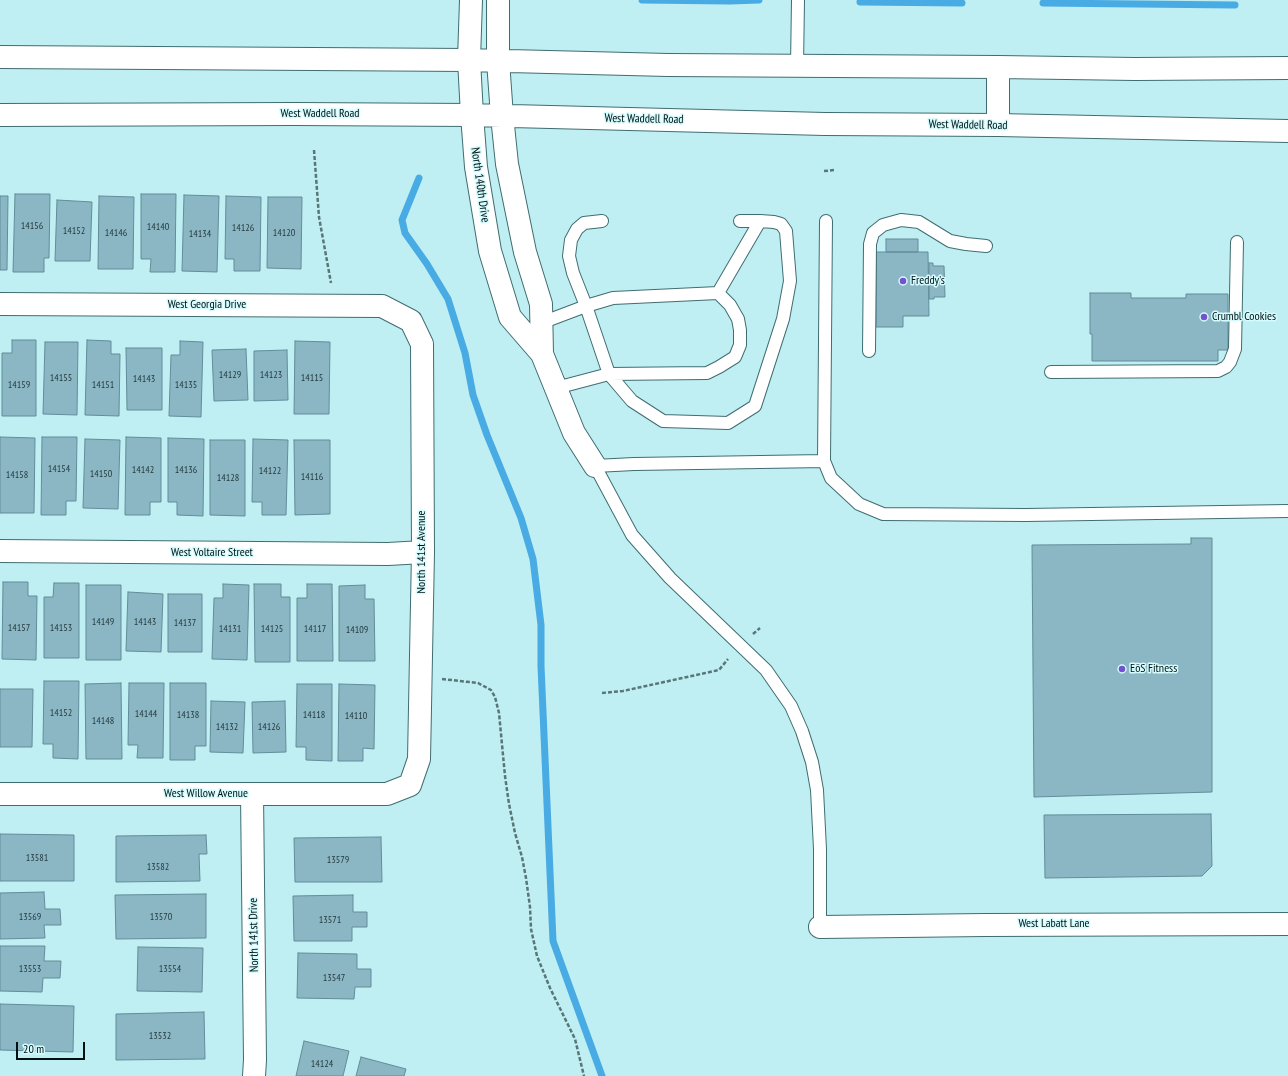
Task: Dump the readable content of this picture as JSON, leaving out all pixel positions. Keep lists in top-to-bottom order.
{
  "streets": {
    "street": [
      "West Waddell Road",
      "North 140th Drive",
      "West Georgia Drive",
      "North 141st Avenue",
      "West Voltaire Street",
      "West Willow Avenue",
      "West Labatt Lane",
      "North 141st Drive"
    ]
  },
  "crossings": [
    ["West Waddell Road", "North 140th Drive"],
    ["West Georgia Drive", "North 141st Avenue"],
    ["North 141st Avenue", "West Voltaire Street"],
    ["North 141st Avenue", "West Willow Avenue"],
    ["West Willow Avenue", "North 141st Drive"]
  ],
  "places": ["Freddy's", "Crumbl Cookies", "EōS Fitness"],
  "house_numbers": [
    "14156",
    "14140",
    "14126",
    "14152",
    "14146",
    "14120",
    "14134",
    "14129",
    "14123",
    "14155",
    "14115",
    "14143",
    "14159",
    "14151",
    "14135",
    "14154",
    "14142",
    "14136",
    "14122",
    "14150",
    "14158",
    "14116",
    "14128",
    "14149",
    "14143",
    "14137",
    "14157",
    "14153",
    "14131",
    "14125",
    "14117",
    "14109",
    "14152",
    "14144",
    "14138",
    "14118",
    "14110",
    "14148",
    "14132",
    "14126",
    "13581",
    "13579",
    "13582",
    "13569",
    "13570",
    "13571",
    "13553",
    "13554",
    "13547",
    "13532",
    "14124"
  ],
  "scale_bar": "20 m"
}
